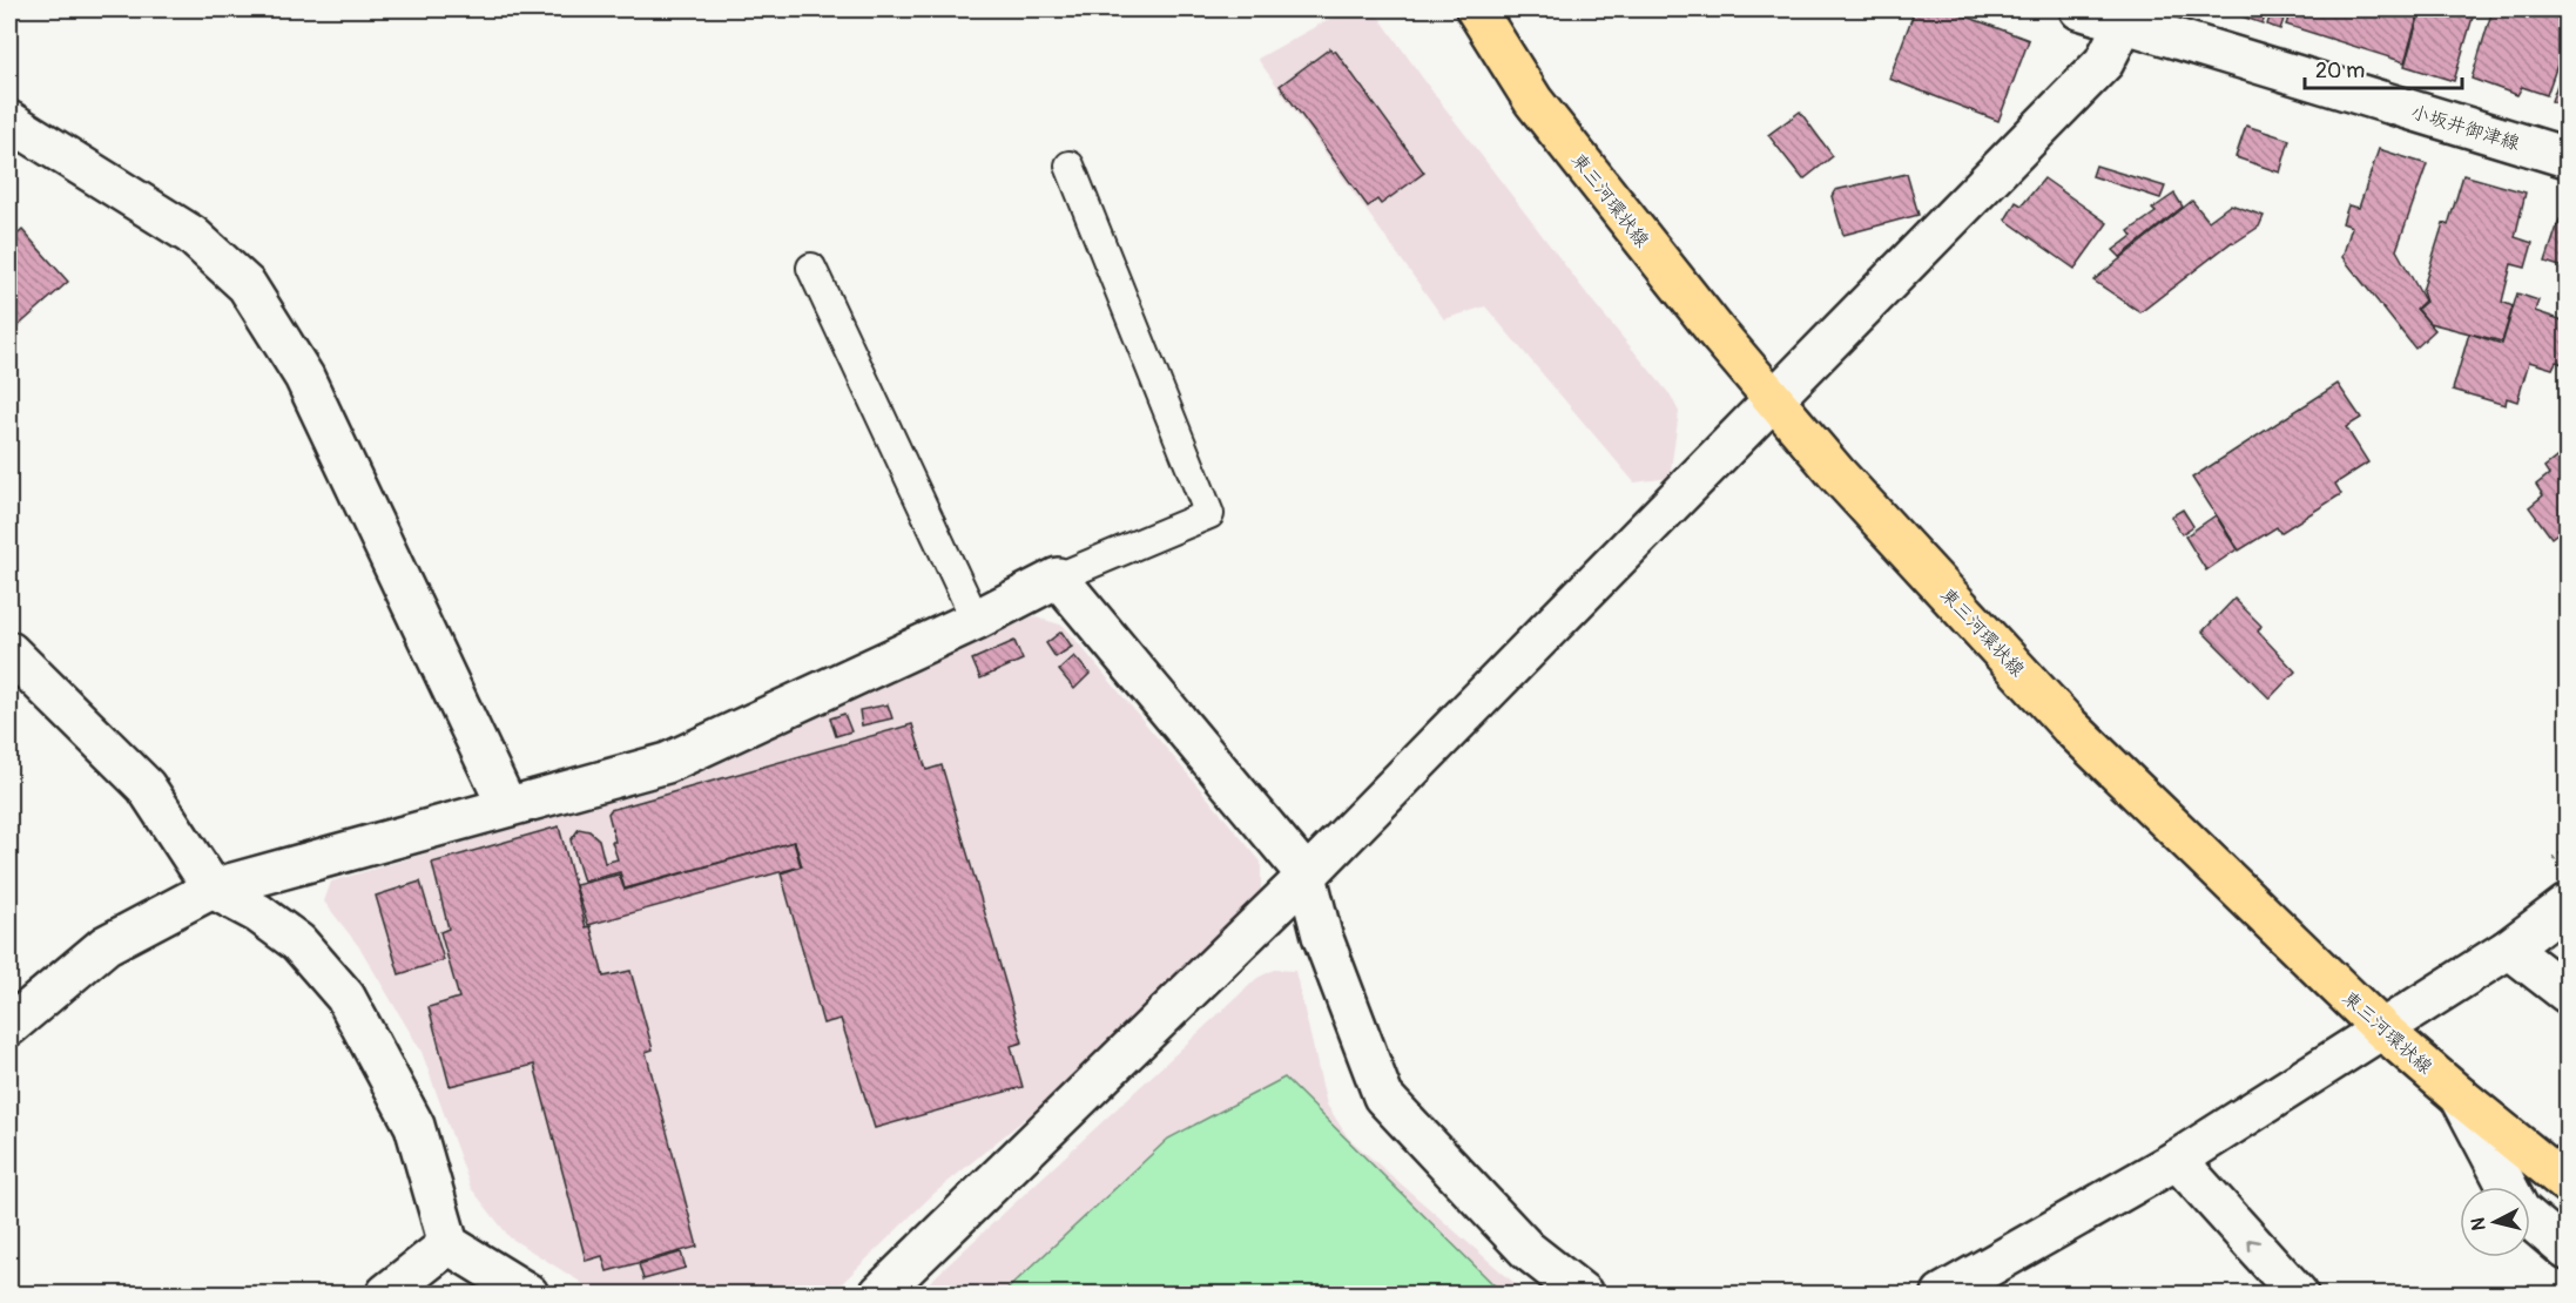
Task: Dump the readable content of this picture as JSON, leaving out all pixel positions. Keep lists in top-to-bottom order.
{
  "streets": {
    "main road": ["東三河環状線"],
    "street": ["小坂井御津線"]
  },
  "scale_bar": "20 m",
  "north": "left"
}
